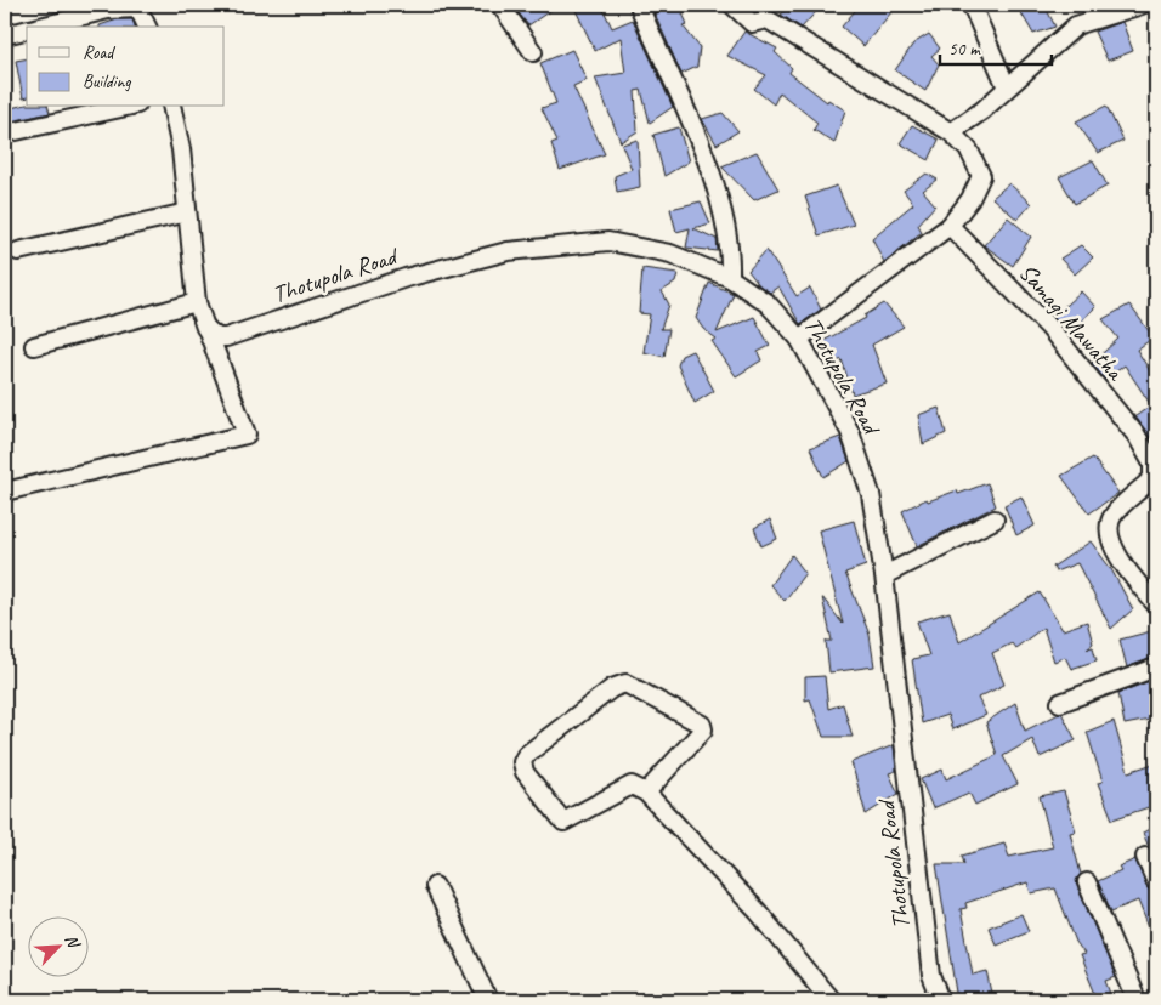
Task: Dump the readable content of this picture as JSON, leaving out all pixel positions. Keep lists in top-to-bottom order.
{
  "streets": {
    "street": ["Thotupola Road", "Samagi Mawatha"]
  },
  "legend": ["Road", "Building"],
  "scale_bar": "50 m",
  "north": "top right"
}
